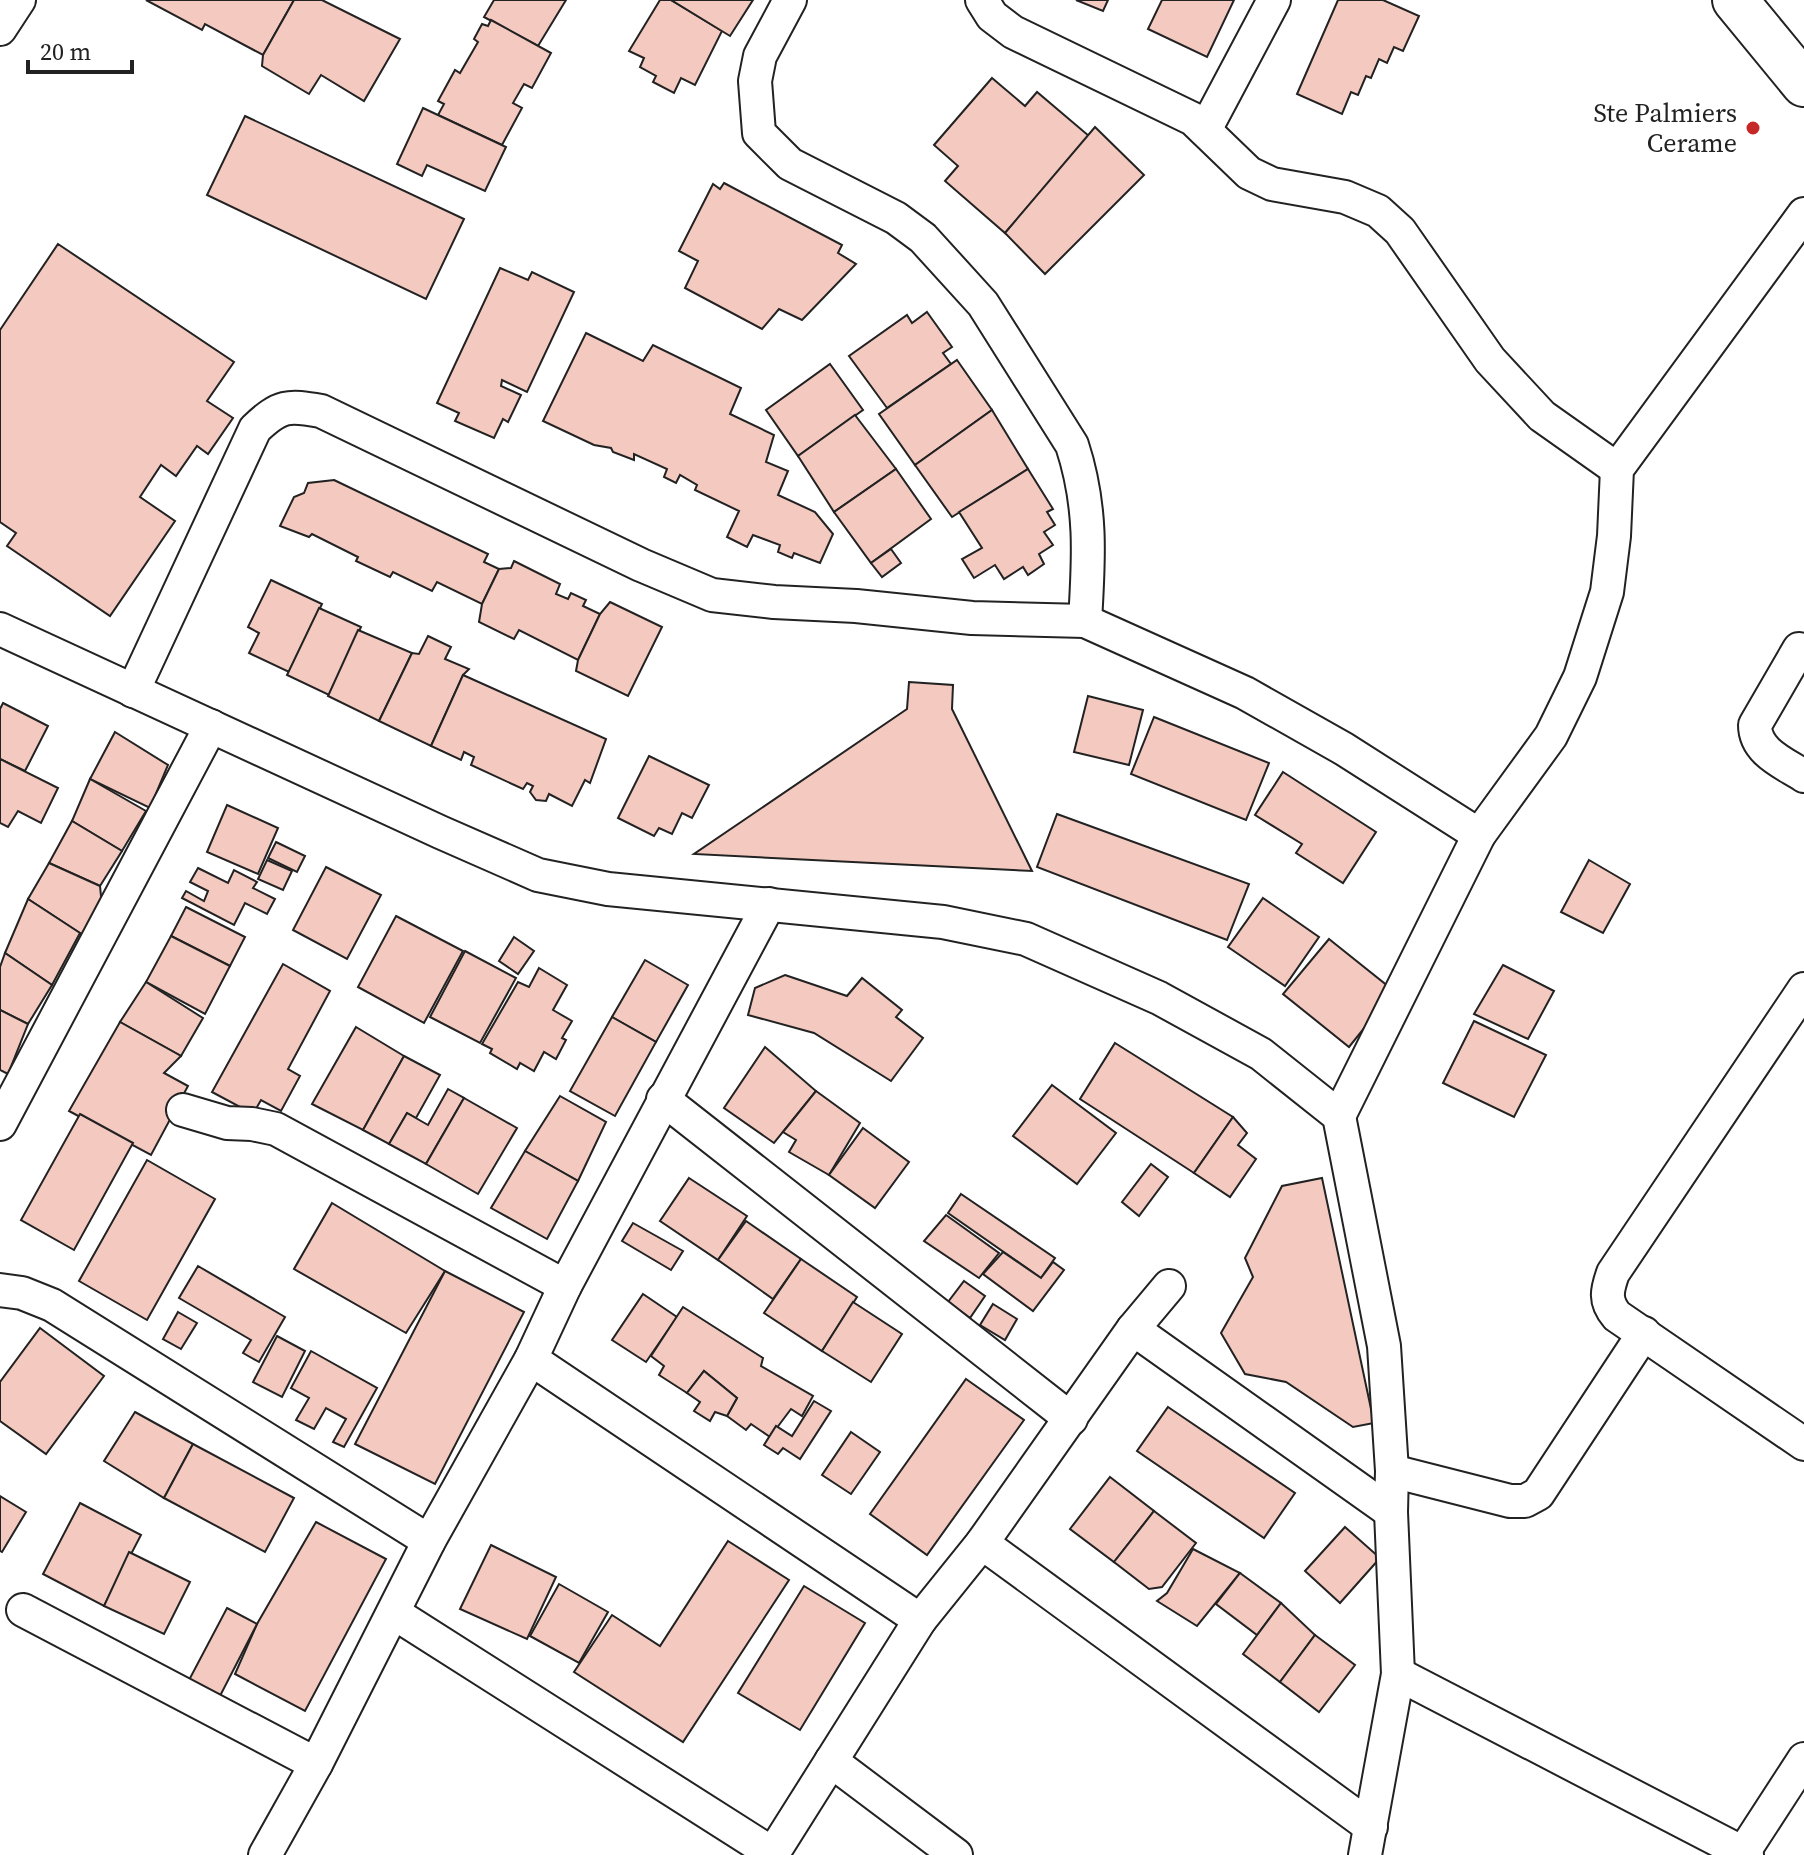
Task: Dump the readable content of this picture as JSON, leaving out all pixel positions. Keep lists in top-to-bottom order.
{
  "places": ["Ste Palmiers Cerame"],
  "scale_bar": "20 m"
}
